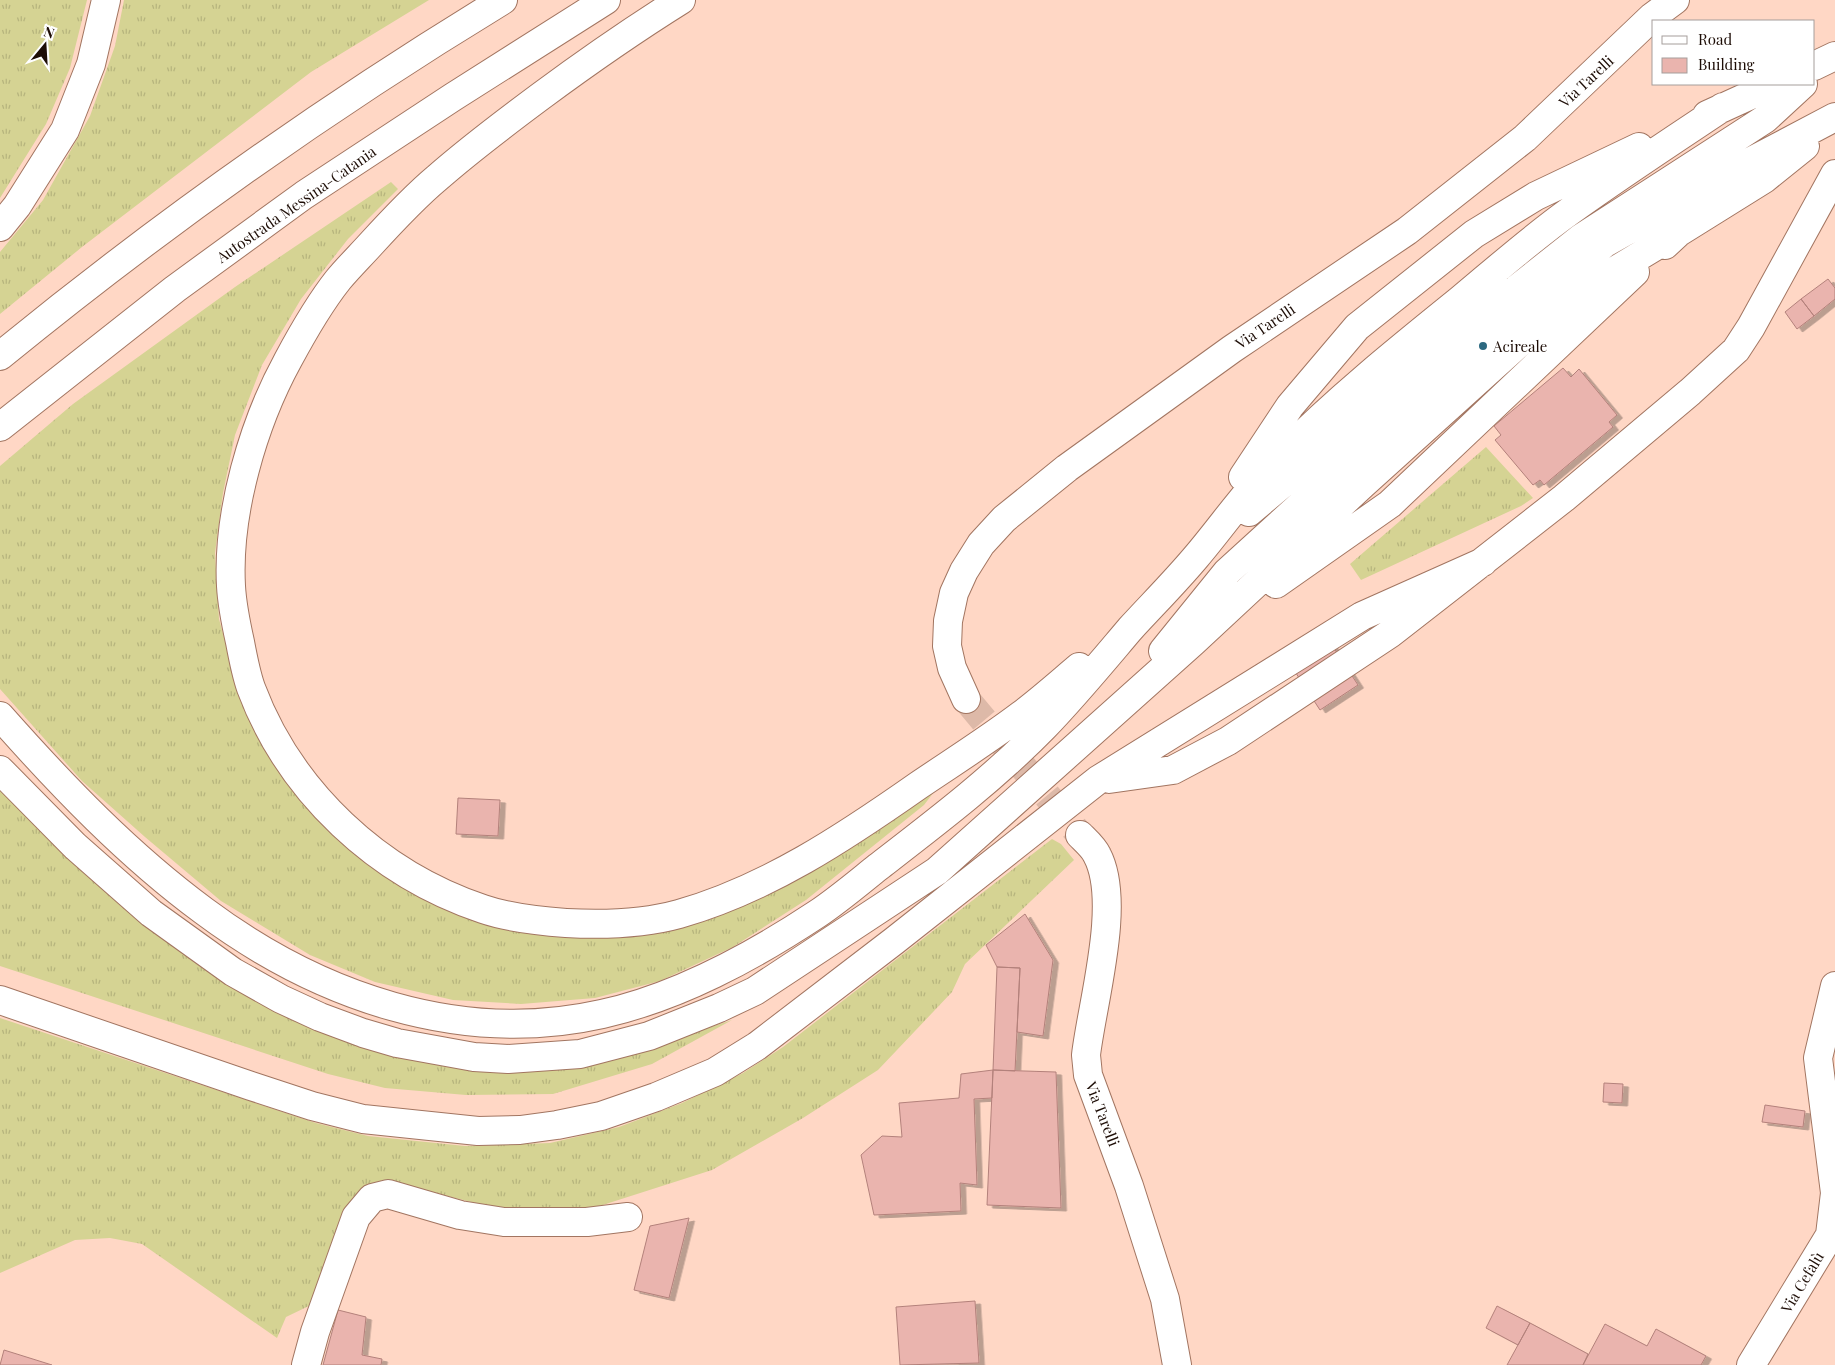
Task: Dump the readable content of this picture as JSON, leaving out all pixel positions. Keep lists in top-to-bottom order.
{
  "streets": {
    "main road": ["Via Tarelli", "Autostrada Messina-Catania", "Via Cefalù"]
  },
  "places": ["Acireale"],
  "legend": ["Road", "Building"],
  "north": "top"
}
